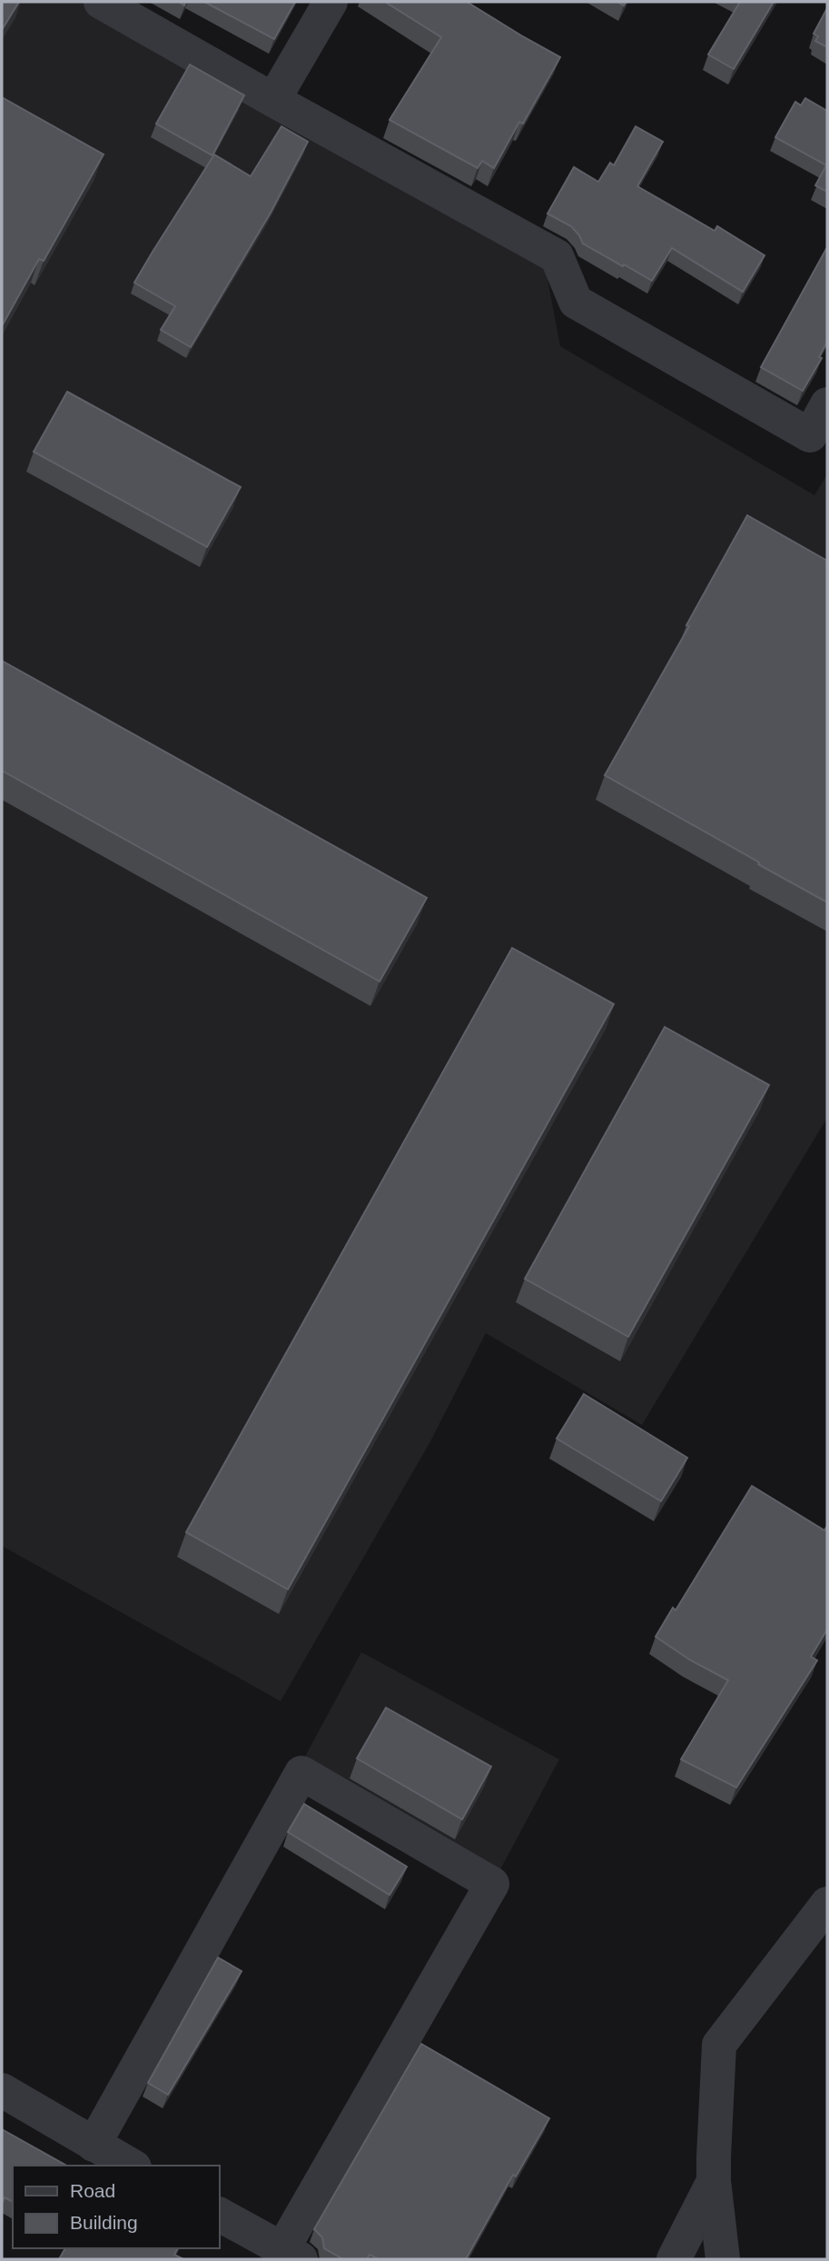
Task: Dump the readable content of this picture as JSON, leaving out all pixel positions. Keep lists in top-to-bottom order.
{
  "legend": ["Road", "Building"]
}
